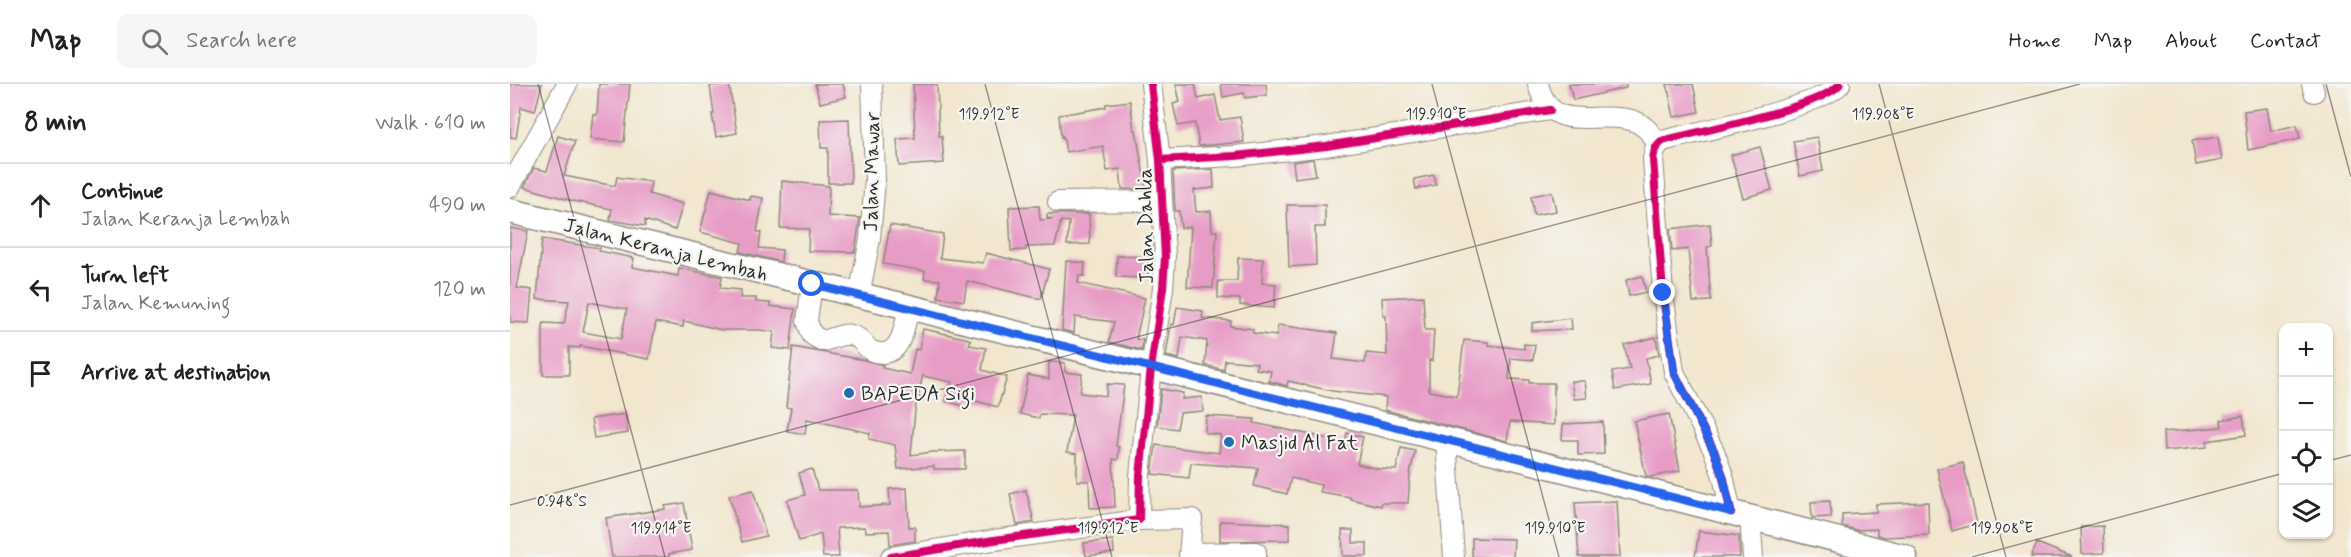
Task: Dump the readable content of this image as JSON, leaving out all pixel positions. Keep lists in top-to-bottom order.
{
  "streets": {
    "main road": ["Jalan Keranja Lembah"],
    "street": ["Jalan Mawar", "Jalan Dahlia"]
  },
  "crossings": [
    ["Jalan Mawar", "Jalan Keranja Lembah"],
    ["Jalan Dahlia", "Jalan Keranja Lembah"]
  ],
  "places": ["BAPEDA Sigi", "Masjid Al Fat"],
  "page": {
    "header": "Map",
    "search": "Search here",
    "nav": [
      "Home",
      "Map",
      "About",
      "Contact"
    ],
    "heading": ["8 min", "Walk · 610 m"],
    "list": [
      ["Continue", "Jalan Keranja Lembah", "490 m"],
      ["Turn left", "Jalan Kemuning", "120 m"],
      "Arrive at destination"
    ],
    "map_buttons": ["+", "−"]
  },
  "coordinates": [
    "119.912°E",
    "119.910°E",
    "119.908°E",
    "0.948°S",
    "119.914°E"
  ]
}
